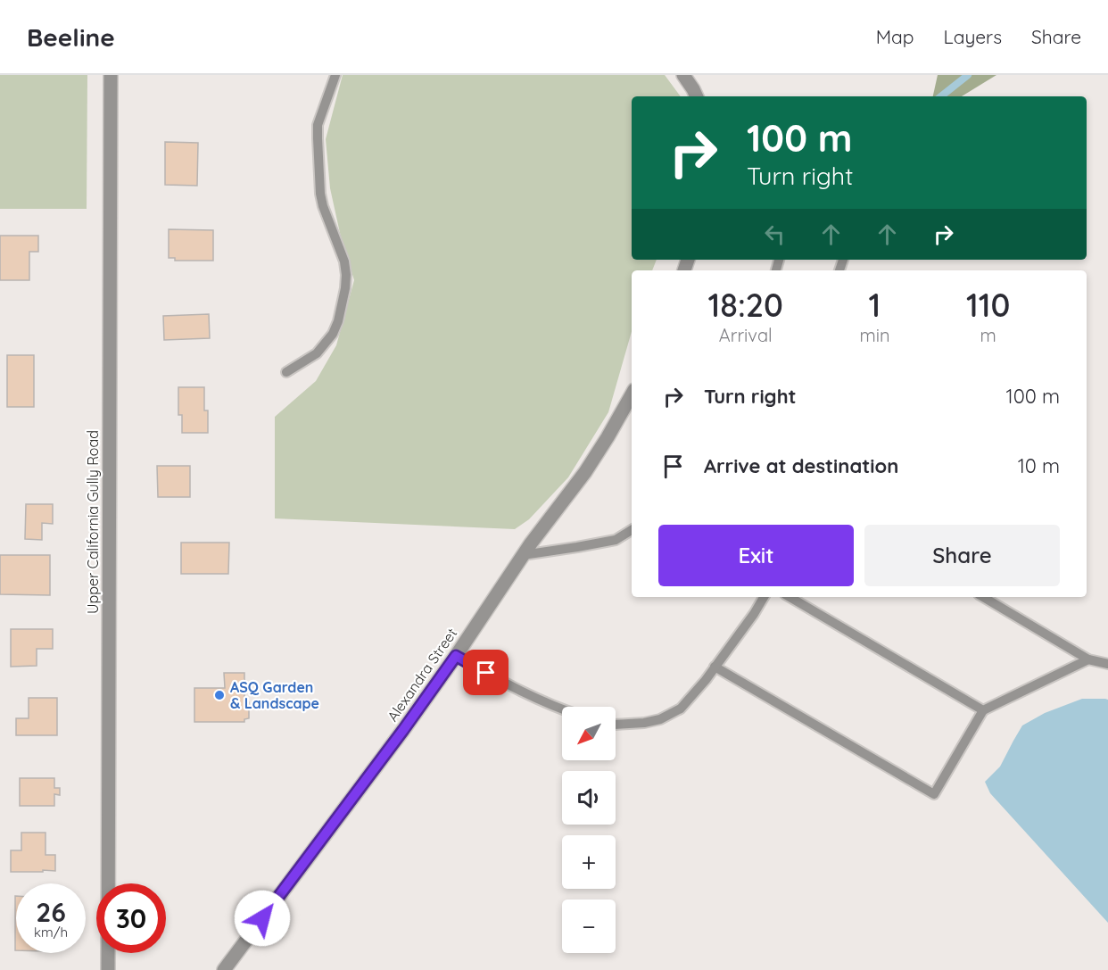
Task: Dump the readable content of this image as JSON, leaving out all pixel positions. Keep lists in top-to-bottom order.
{
  "streets": {
    "street": ["Upper California Gully Road", "Alexandra Street"]
  },
  "places": ["ASQ Garden & Landscape"],
  "north": "bottom left",
  "page": {
    "header": "Beeline",
    "nav": ["Map", "Layers", "Share"],
    "turn": ["100 m", "Turn right"],
    "eta": [
      "18:20",
      "Arrival",
      "1",
      "min",
      "110",
      "m"
    ],
    "list": [
      {
        "name": "Turn right",
        "value": "100 m"
      },
      {
        "name": "Arrive at destination",
        "value": "10 m"
      }
    ],
    "buttons": ["Exit", "Share"],
    "map_buttons": ["+", "−"],
    "speed": "26 km/h",
    "limit": "30"
  }
}
